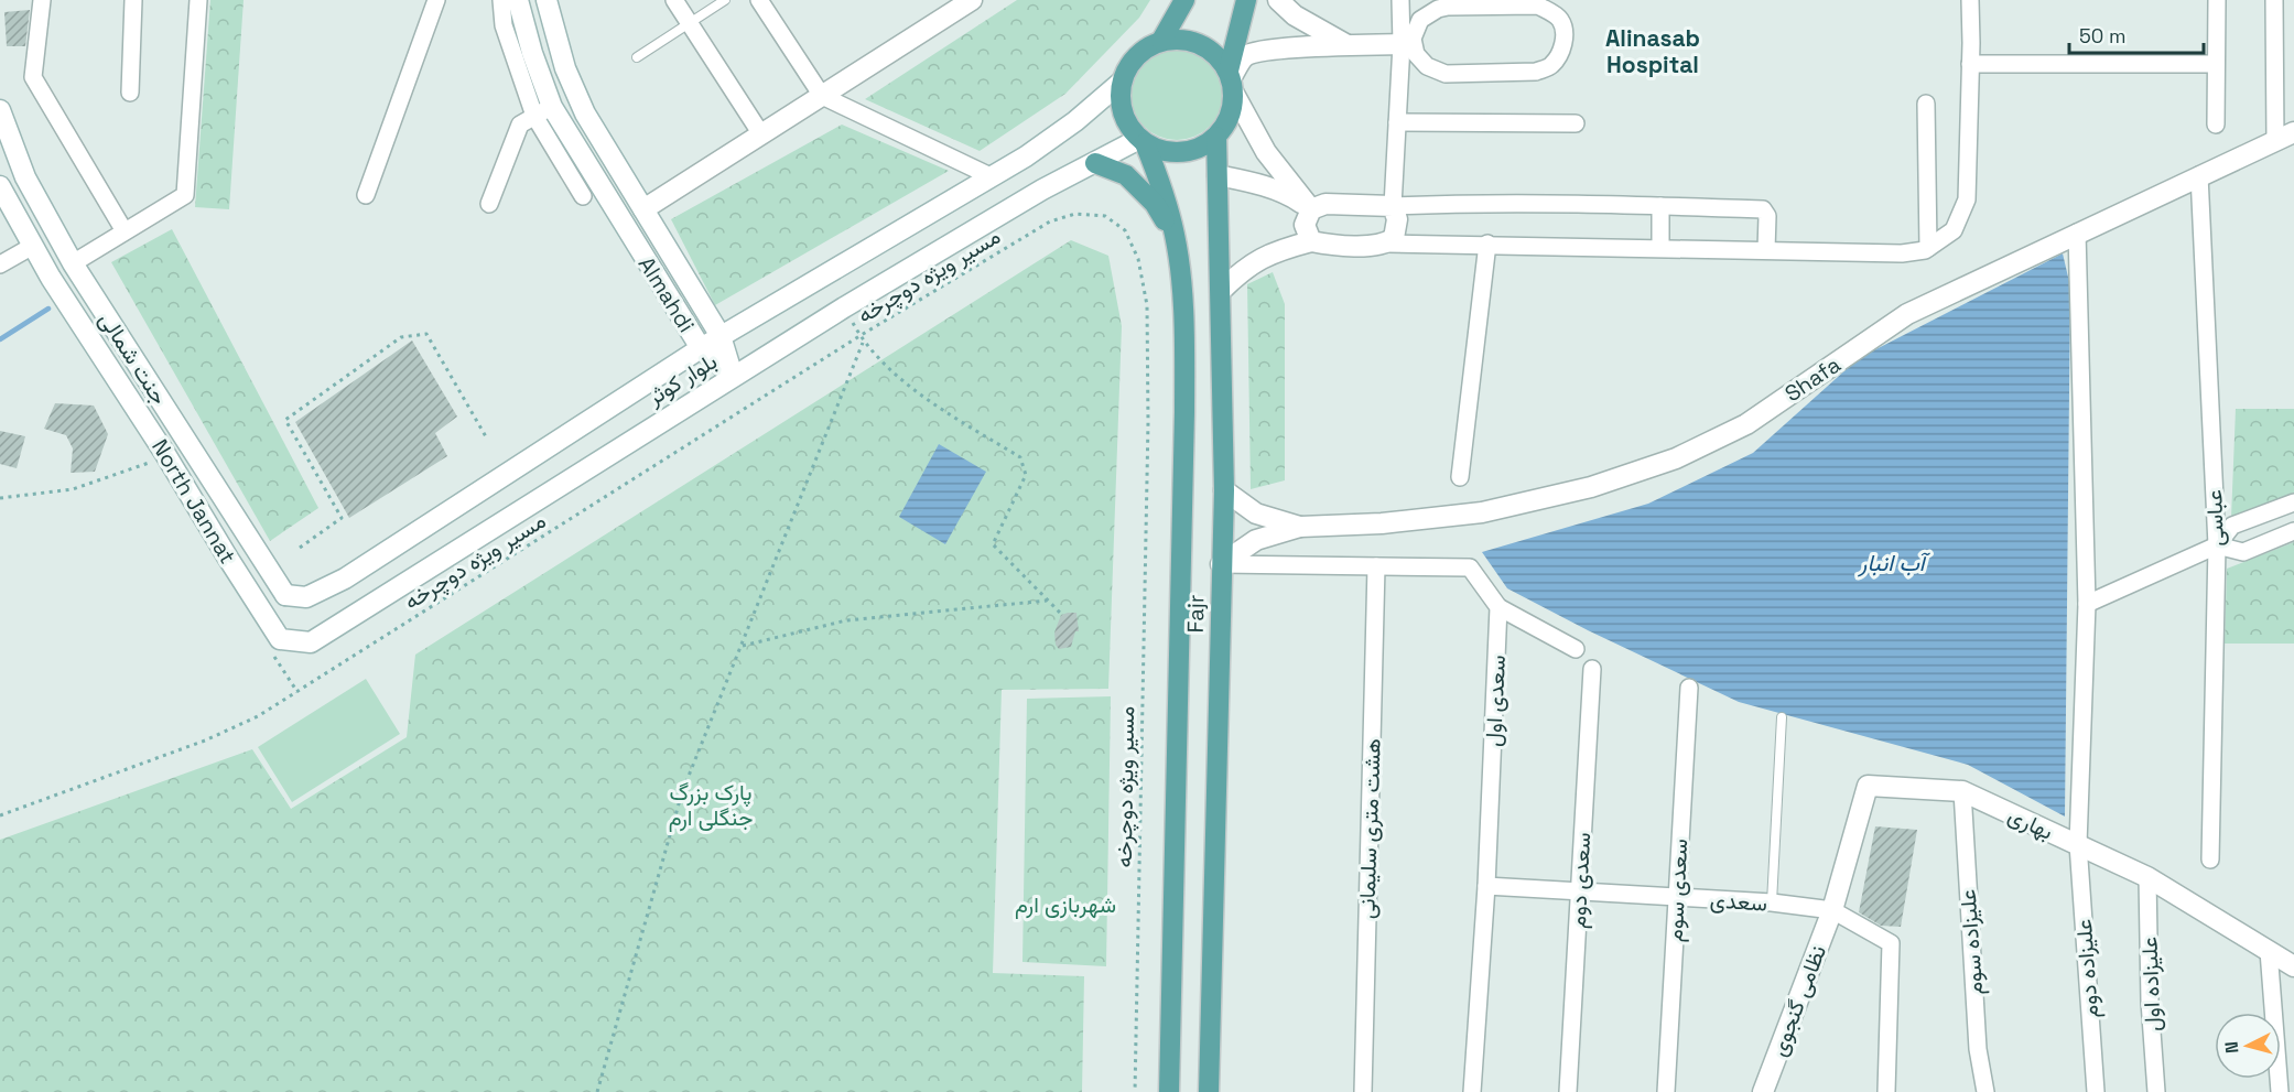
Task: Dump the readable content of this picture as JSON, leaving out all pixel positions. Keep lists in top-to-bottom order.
{
  "streets": {
    "main road": [
      "Almahdi",
      "جنت شمالی",
      "بلوار کوثر",
      "Shafa",
      "North Jannat",
      "Fajr",
      "بهاری",
      "نظامی گنجوی"
    ],
    "street": [
      "عباسی",
      "سعدی اول",
      "هشت متری سلیمانی",
      "سعدی دوم",
      "سعدی سوم",
      "سعدی",
      "علیزاده سوم",
      "علیزاده دوم",
      "علیزاده اول"
    ],
    "path": ["مسیر ویژه دوچرخه"]
  },
  "crossings": [
    ["Almahdi", "بلوار کوثر"],
    ["جنت شمالی", "بلوار کوثر"],
    ["بلوار کوثر", "North Jannat"],
    ["بلوار کوثر", "Fajr"],
    ["Shafa", "عباسی"],
    ["Shafa", "علیزاده دوم"],
    ["سعدی اول", "سعدی"],
    ["بهاری", "سعدی"],
    ["بهاری", "علیزاده سوم"],
    ["بهاری", "علیزاده دوم"],
    ["بهاری", "علیزاده اول"],
    ["بهاری", "نظامی گنجوی"],
    ["سعدی دوم", "سعدی"],
    ["سعدی سوم", "سعدی"],
    ["سعدی", "نظامی گنجوی"]
  ],
  "districts": ["Alinasab Hospital"],
  "water": ["آب انبار"],
  "parks": ["پارک بزرگ جنگلی ارم", "شهربازی ارم"],
  "scale_bar": "50 m",
  "north": "left"
}
